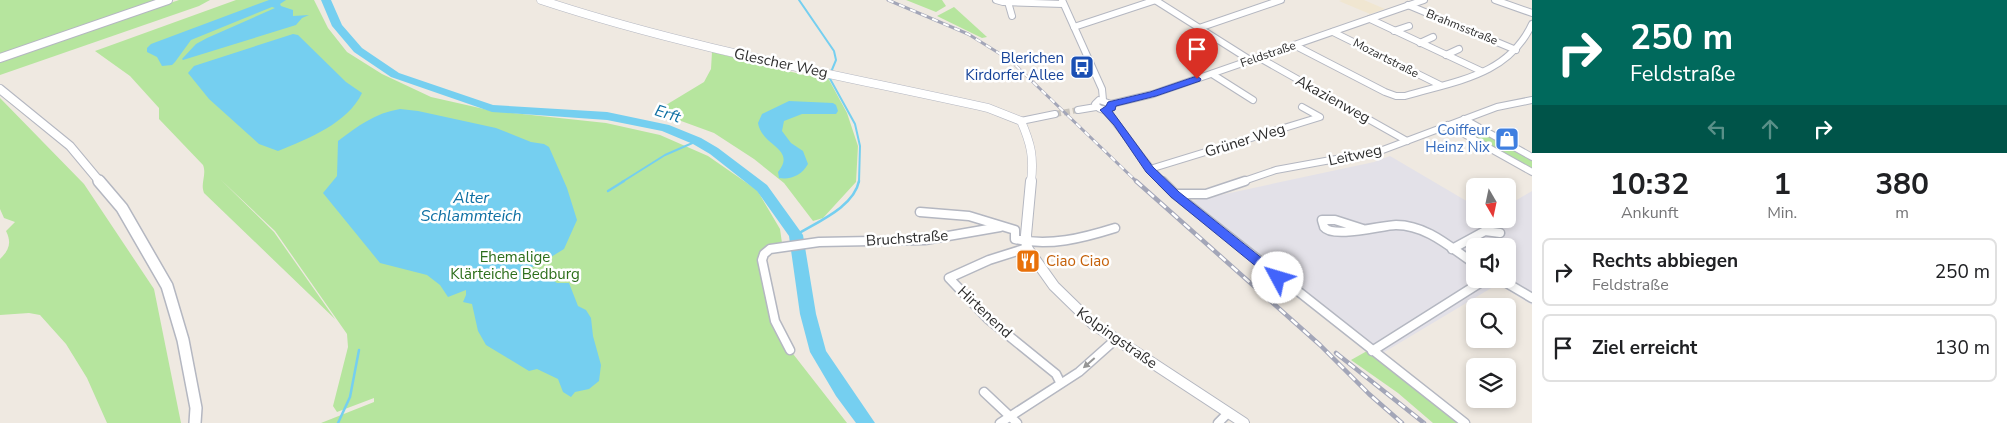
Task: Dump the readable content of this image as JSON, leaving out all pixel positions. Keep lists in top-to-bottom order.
{
  "streets": {
    "street": [
      "Brahmsstraße",
      "Feldstraße",
      "Mozartstraße",
      "Glescher Weg",
      "Akazienweg",
      "Grüner Weg",
      "Leitweg",
      "Bruchstraße",
      "Hirtenend",
      "Kolpingstraße"
    ]
  },
  "crossings": [
    ["Brahmsstraße", "Feldstraße"],
    ["Feldstraße", "Mozartstraße"],
    ["Feldstraße", "Akazienweg"],
    ["Akazienweg", "Leitweg"],
    ["Hirtenend", "Kolpingstraße"]
  ],
  "water": ["Erft", "Alter Schlammteich"],
  "parks": ["Ehemalige Klärteiche Bedburg"],
  "places": {
    "bus stop": ["Blerichen Kirdorfer Allee"],
    "shop": ["Coiffeur Heinz Nix"],
    "restaurant": ["Ciao Ciao"]
  },
  "north": "bottom",
  "page": {
    "turn": ["250 m", "Feldstraße"],
    "eta": [
      "10:32",
      "Ankunft",
      "1",
      "Min.",
      "380",
      "m"
    ],
    "list": [
      {
        "name": "Rechts abbiegen",
        "note": "Feldstraße",
        "value": "250 m"
      },
      {
        "name": "Ziel erreicht",
        "value": "130 m"
      }
    ]
  }
}
